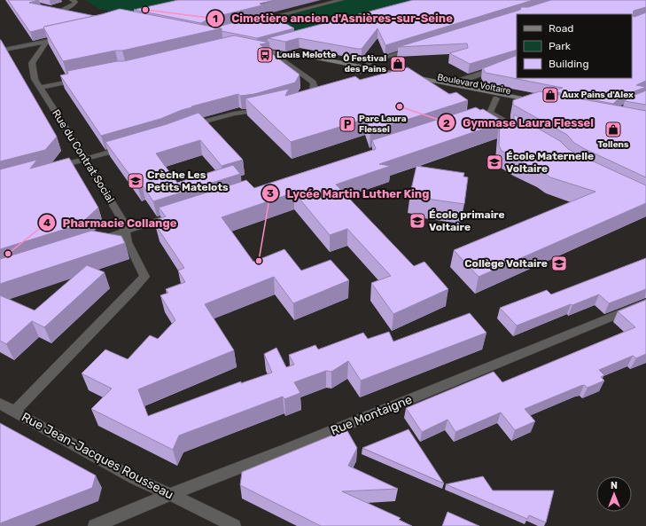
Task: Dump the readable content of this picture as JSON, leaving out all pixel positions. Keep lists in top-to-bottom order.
{
  "streets": {
    "main road": ["Boulevard Voltaire"],
    "street": ["Rue du Contrat Social", "Rue Montaigne", "Rue Jean-Jacques Rousseau"]
  },
  "crossings": [
    ["Rue du Contrat Social", "Rue Jean-Jacques Rousseau"],
    ["Rue Montaigne", "Rue Jean-Jacques Rousseau"]
  ],
  "places": {
    "other": [
      "Cimetière ancien d'Asnières-sur-Seine",
      "Gymnase Laura Flessel",
      "Pharmacie Collange",
      "Lycée Martin Luther King"
    ],
    "bus stop": ["Louis Melotte"],
    "shop": ["Ô Festival des Pains", "Aux Pains d'Alex", "Tollens"],
    "parking": ["Parc Laura Flessel"],
    "school or university": [
      "École Maternelle Voltaire",
      "Crèche Les Petits Matelots",
      "École primaire Voltaire",
      "Collège Voltaire"
    ]
  },
  "legend": ["Road", "Park", "Building"],
  "north": "top"
}
